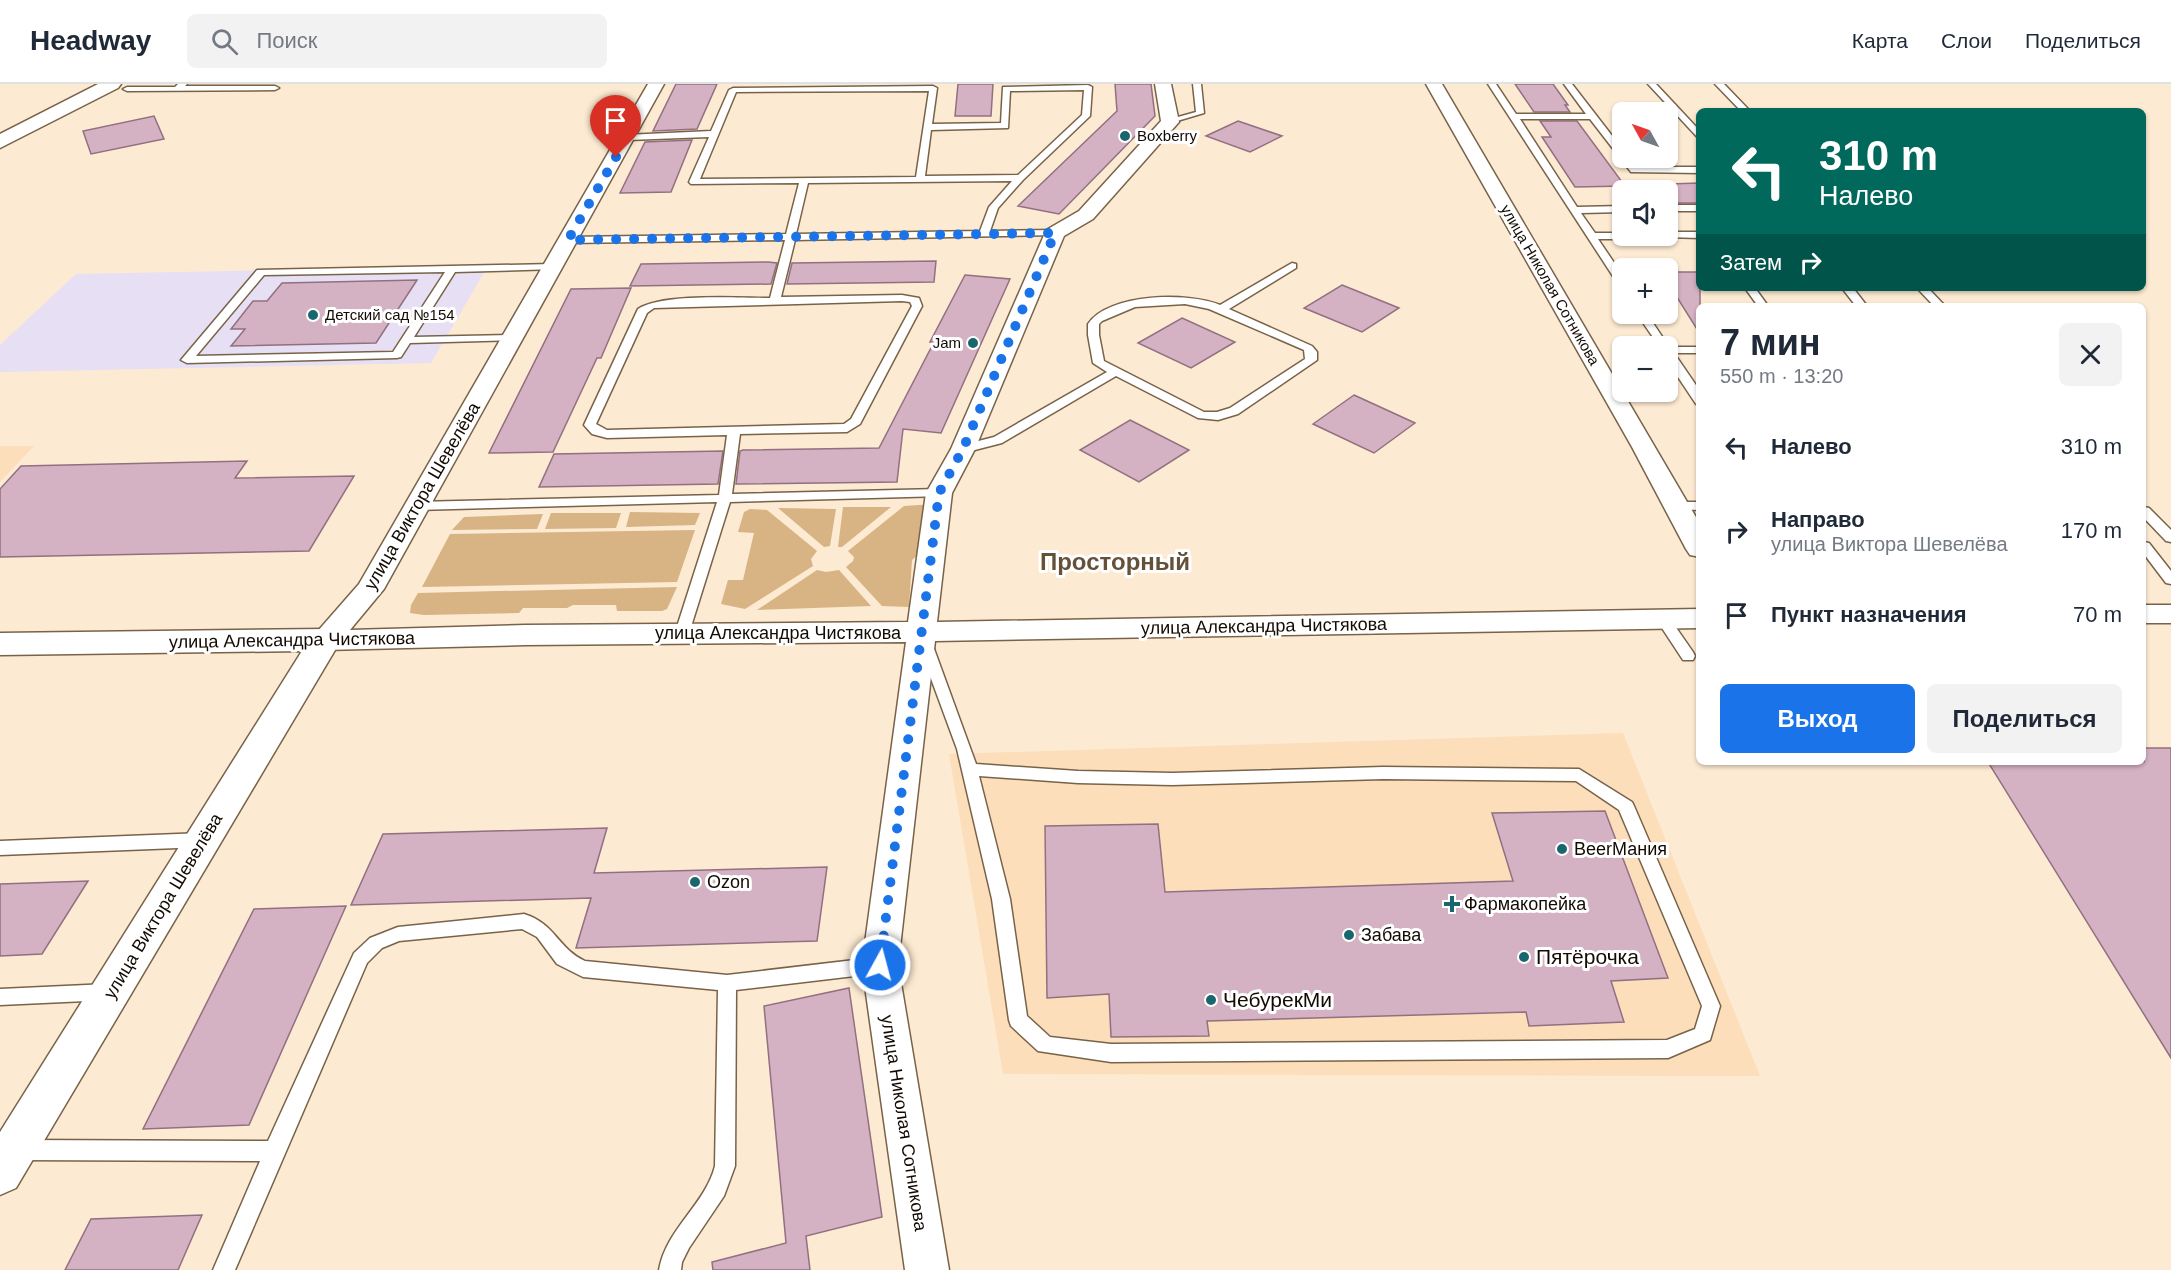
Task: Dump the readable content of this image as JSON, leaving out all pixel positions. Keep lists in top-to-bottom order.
{
  "streets": {
    "street": ["улица Николая Сотникова", "улица Виктора Шевелёва", "улица Александра Чистякова"]
  },
  "crossings": [
    ["улица Николая Сотникова", "улица Александра Чистякова"],
    ["улица Виктора Шевелёва", "улица Александра Чистякова"]
  ],
  "districts": ["Просторный"],
  "places": {
    "other": [
      "Boxberry",
      "Детский сад №154",
      "Jam",
      "BeerМания",
      "Ozon",
      "Забава",
      "Пятёрочка",
      "ЧебурекМи"
    ],
    "health": ["Фармакопейка"]
  },
  "north": "top left",
  "page": {
    "header": "Headway",
    "search": "Поиск",
    "nav": ["Карта", "Слои", "Поделиться"],
    "map_buttons": ["+", "−"],
    "turn": ["310 m", "Налево"],
    "then": "Затем",
    "heading": ["7 мин", "550 m · 13:20"],
    "list": [
      {
        "name": "Налево",
        "value": "310 m"
      },
      {
        "name": "Направо",
        "note": "улица Виктора Шевелёва",
        "value": "170 m"
      },
      {
        "name": "Пункт назначения",
        "value": "70 m"
      }
    ],
    "buttons": ["Выход", "Поделиться"]
  }
}
